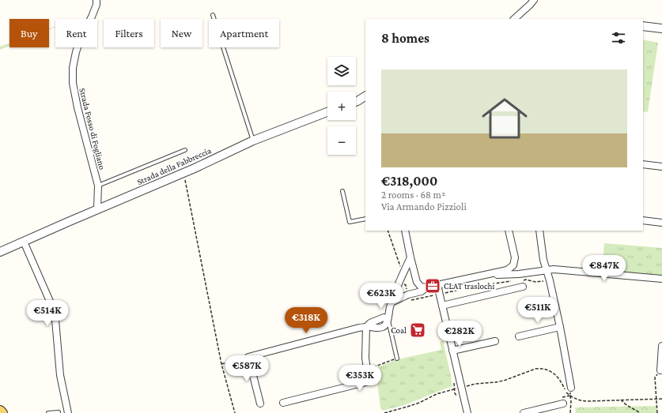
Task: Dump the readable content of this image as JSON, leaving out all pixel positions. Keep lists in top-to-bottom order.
{
  "streets": {
    "street": ["Strada Fosso di Fogliano", "Strada della Fabbreccia"]
  },
  "crossings": [
    ["Strada Fosso di Fogliano", "Strada della Fabbreccia"]
  ],
  "places": {
    "office": ["CLAT traslochi"],
    "supermarket": ["Coal"]
  },
  "page": {
    "chip": [
      "Buy",
      "Rent",
      "Filters",
      "New",
      "Apartment"
    ],
    "heading": "8 homes",
    "map_buttons": ["+", "−"],
    "list": [
      {
        "name": "€318,000",
        "note": "2 rooms · 68 m² · Via Armando Pizzioli"
      }
    ],
    "price": [
      "€847K",
      "€623K",
      "€511K",
      "€514K",
      "€318K",
      "€282K",
      "€587K",
      "€353K"
    ]
  }
}
